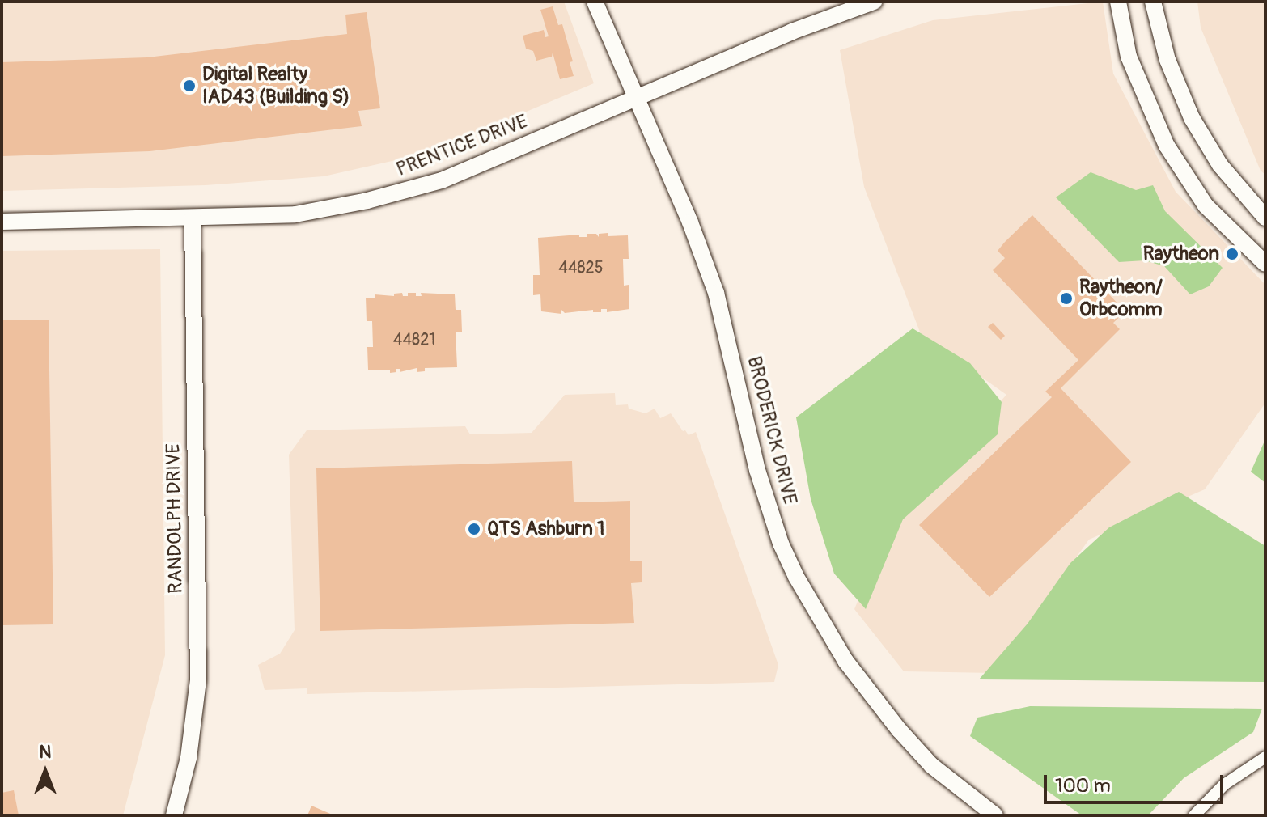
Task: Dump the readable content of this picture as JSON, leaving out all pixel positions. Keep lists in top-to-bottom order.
{
  "streets": {
    "street": ["PRENTICE DRIVE", "BRODERICK DRIVE", "RANDOLPH DRIVE"]
  },
  "crossings": [
    ["PRENTICE DRIVE", "BRODERICK DRIVE"],
    ["PRENTICE DRIVE", "RANDOLPH DRIVE"]
  ],
  "places": [
    "Digital Realty IAD43 (Building S)",
    "Raytheon",
    "Raytheon/ Orbcomm",
    "QTS Ashburn 1"
  ],
  "house_numbers": ["44825", "44821"],
  "scale_bar": "100 m",
  "north": "top"
}
